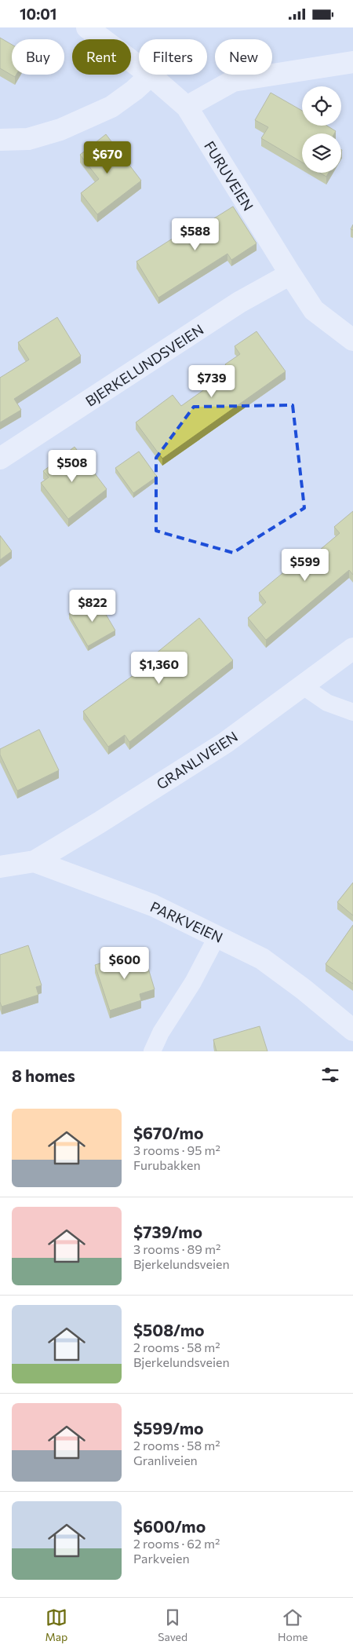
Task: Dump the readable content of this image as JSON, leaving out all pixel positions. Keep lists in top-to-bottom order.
{
  "streets": {
    "street": [
      "FURUVEIEN",
      "BJERKELUNDSVEIEN",
      "GRANLIVEIEN",
      "PARKVEIEN"
    ]
  },
  "crossings": [
    ["FURUVEIEN", "BJERKELUNDSVEIEN"],
    ["GRANLIVEIEN", "PARKVEIEN"]
  ],
  "page": {
    "status": "10:01",
    "chip": [
      "Buy",
      "Rent",
      "Filters",
      "New"
    ],
    "price": [
      "$670",
      "$588",
      "$739",
      "$508",
      "$599",
      "$822",
      "$1,360",
      "$600"
    ],
    "heading": "8 homes",
    "list": [
      {
        "name": "$670/mo",
        "note": "3 rooms · 95 m² · Furubakken"
      },
      {
        "name": "$739/mo",
        "note": "3 rooms · 89 m² · Bjerkelundsveien"
      },
      {
        "name": "$508/mo",
        "note": "2 rooms · 58 m² · Bjerkelundsveien"
      },
      {
        "name": "$599/mo",
        "note": "2 rooms · 58 m² · Granliveien"
      },
      {
        "name": "$600/mo",
        "note": "2 rooms · 62 m² · Parkveien"
      }
    ],
    "tabs": ["Map", "Saved", "Home"]
  }
}
